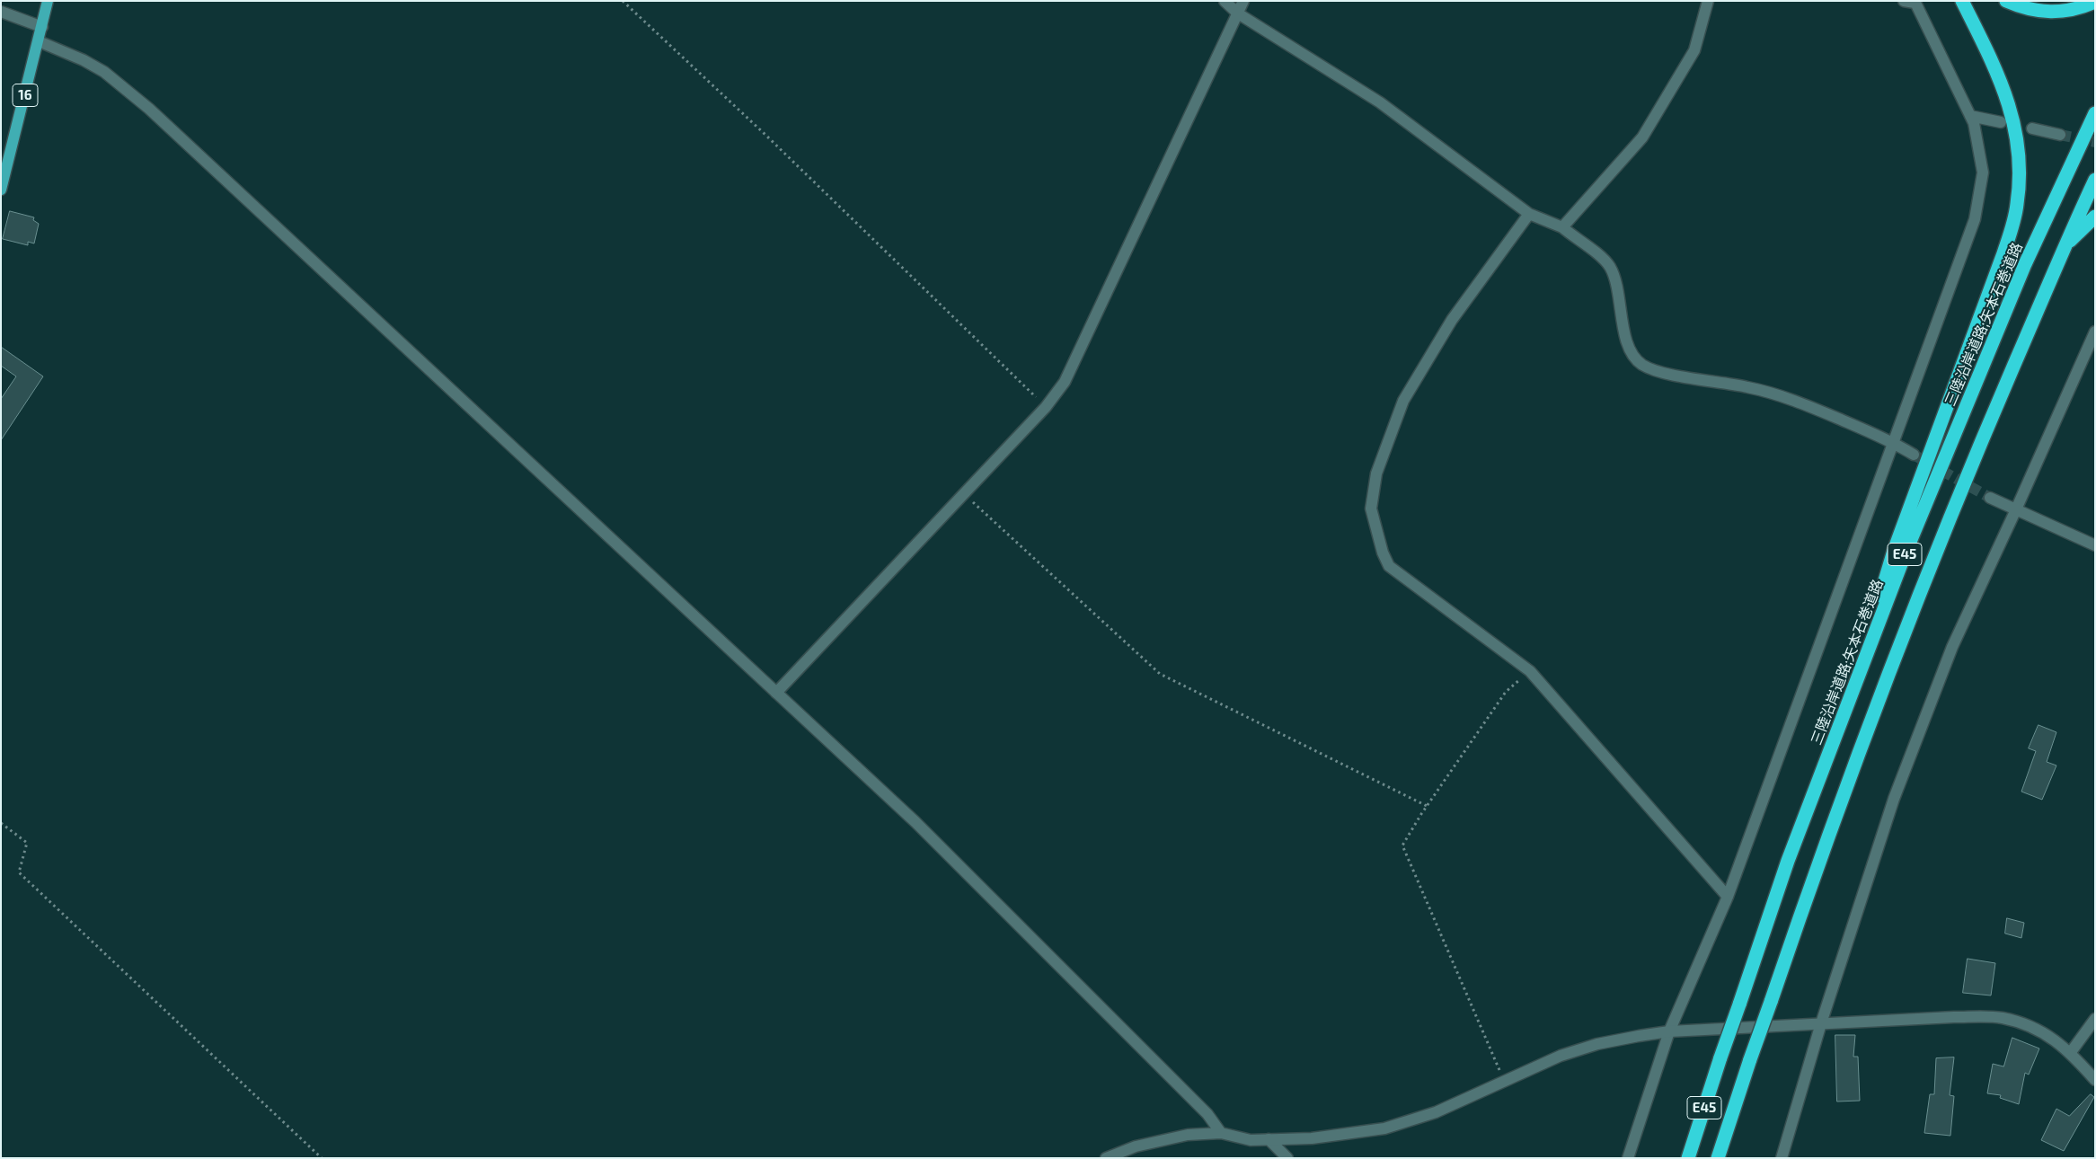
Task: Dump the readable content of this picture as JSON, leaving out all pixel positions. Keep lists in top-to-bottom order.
{
  "streets": {
    "highway": ["三陸沿岸道路;矢本石巻道路", "E45"],
    "main road": ["16"]
  }
}
